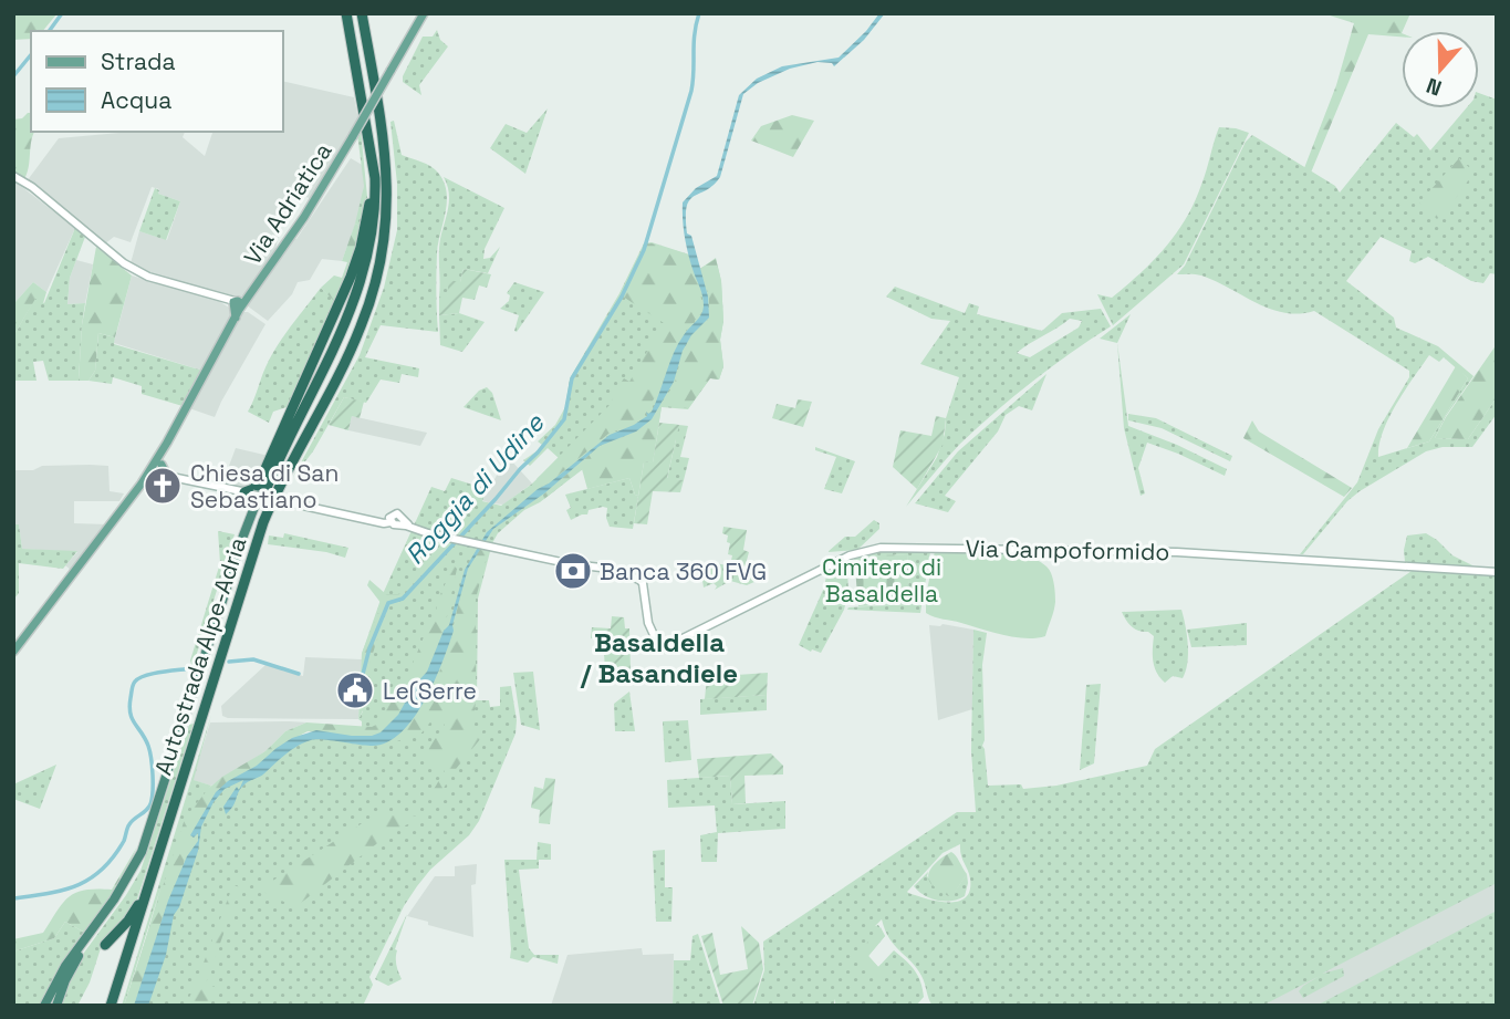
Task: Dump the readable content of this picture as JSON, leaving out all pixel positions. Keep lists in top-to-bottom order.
{
  "streets": {
    "highway": ["Autostrada Alpe-Adria"],
    "main road": ["Via Adriatica", "Via Campoformido"]
  },
  "districts": ["Basaldella / Basandiele"],
  "water": ["Roggia di Udine"],
  "parks": ["Cimitero di Basaldella"],
  "places": {
    "church": ["Chiesa di San Sebastiano"],
    "bank": ["Banca 360 FVG"],
    "public building": ["Le(Serre"]
  },
  "legend": ["Strada", "Acqua"],
  "north": "bottom"
}
